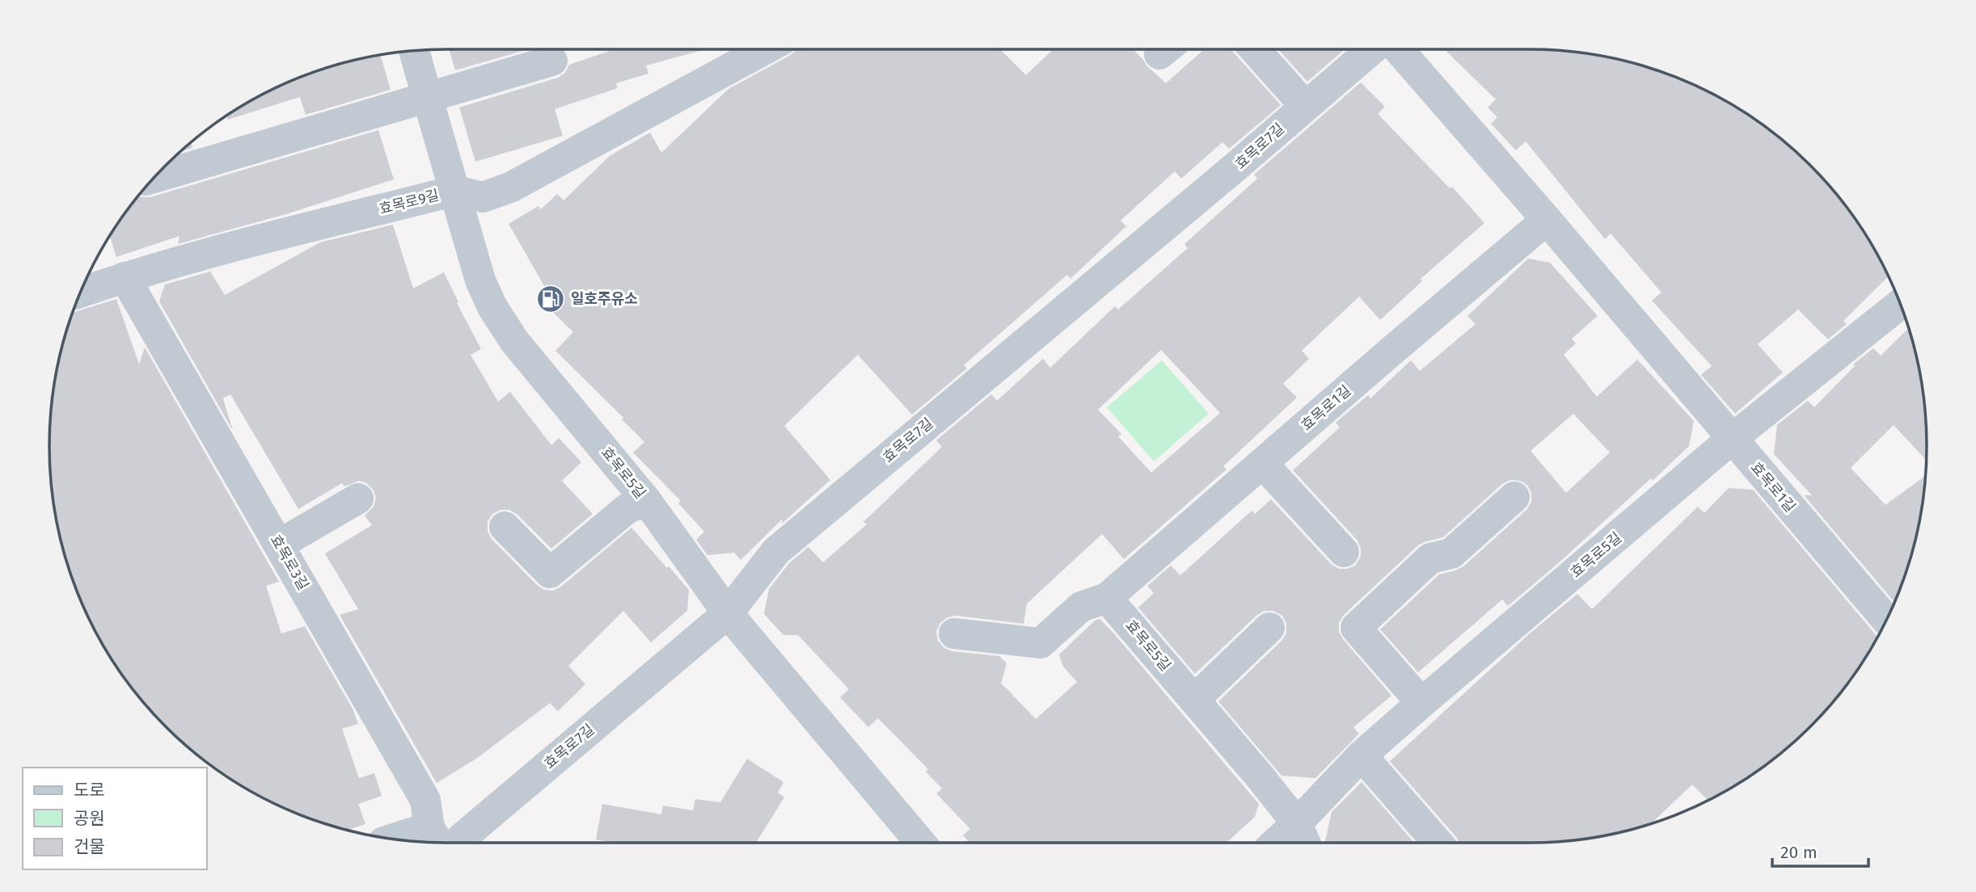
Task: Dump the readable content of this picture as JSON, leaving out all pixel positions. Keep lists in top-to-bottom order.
{
  "streets": {
    "street": [
      "효목로7길",
      "효목로9길",
      "효목로1길",
      "효목로5길",
      "효목로3길"
    ]
  },
  "crossings": [
    ["효목로7길", "효목로5길"],
    ["효목로9길", "효목로5길"],
    ["효목로9길", "효목로3길"],
    ["효목로1길", "효목로5길"]
  ],
  "places": {
    "fuel station": ["일호주유소"]
  },
  "legend": ["도로", "공원", "건물"],
  "scale_bar": "20 m"
}
